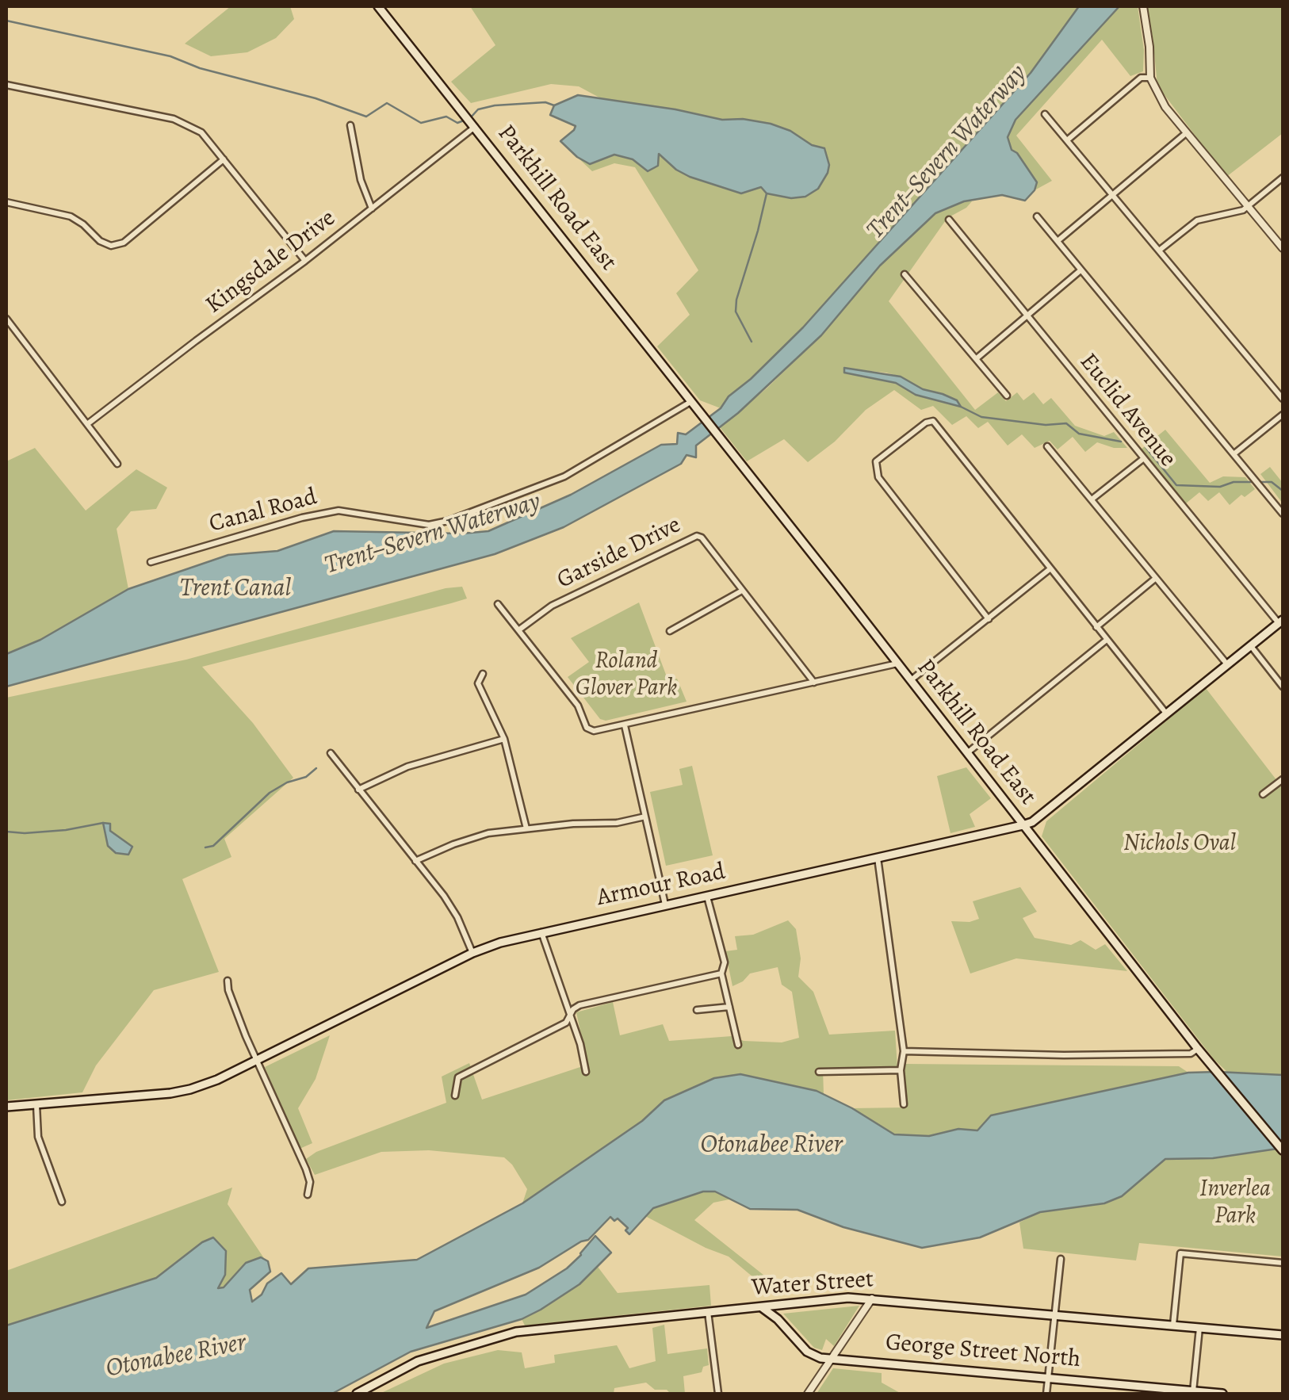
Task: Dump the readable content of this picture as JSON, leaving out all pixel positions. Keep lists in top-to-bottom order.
{
  "streets": {
    "main road": [
      "Parkhill Road East",
      "Armour Road",
      "Water Street",
      "George Street North"
    ],
    "street": [
      "Kingsdale Drive",
      "Euclid Avenue",
      "Canal Road",
      "Garside Drive"
    ]
  },
  "crossings": [
    ["Parkhill Road East", "Kingsdale Drive"],
    ["Parkhill Road East", "Canal Road"],
    ["Parkhill Road East", "Armour Road"],
    ["Euclid Avenue", "Armour Road"],
    ["Water Street", "George Street North"]
  ],
  "water": ["Trent–Severn Waterway", "Trent Canal", "Otonabee River"],
  "parks": ["Roland Glover Park", "Nichols Oval", "Inverlea Park"]
}
